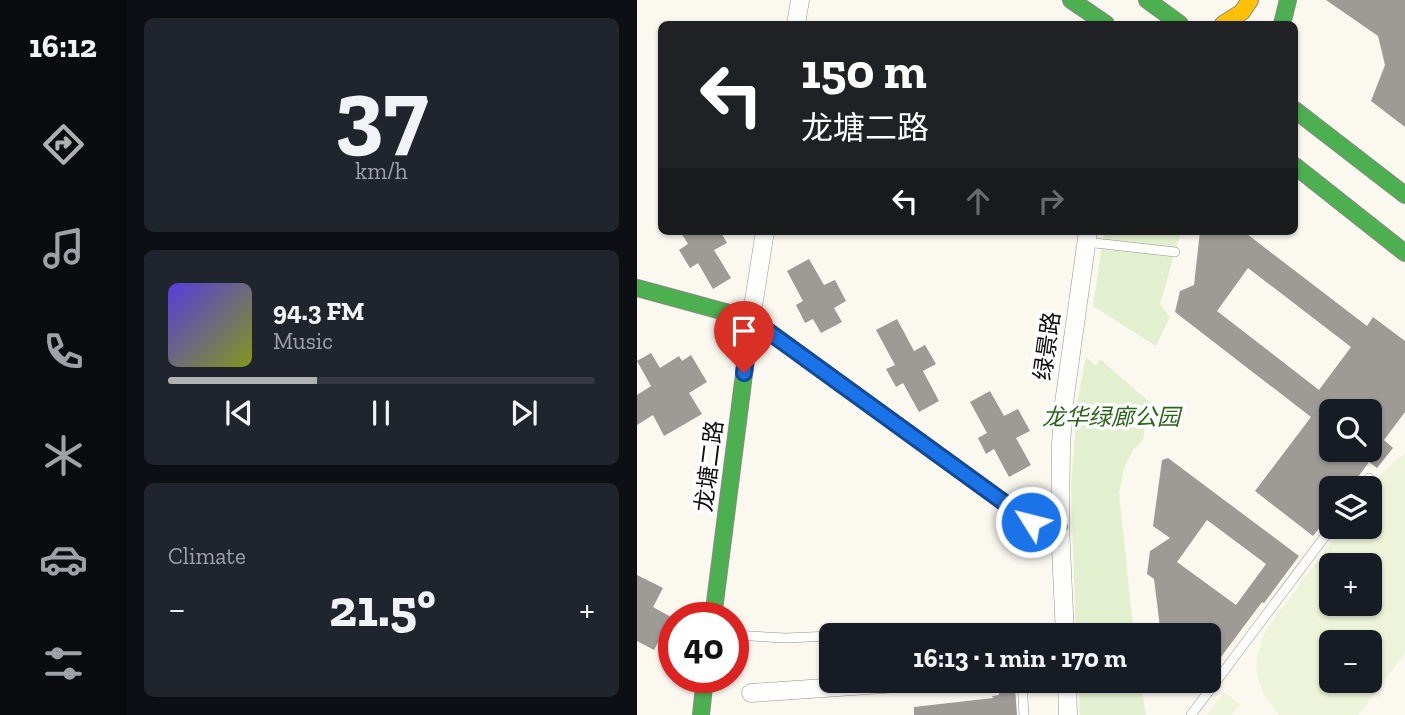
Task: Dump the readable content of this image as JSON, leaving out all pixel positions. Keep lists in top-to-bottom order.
{
  "streets": {
    "street": ["绿景路", "龙塘二路"]
  },
  "parks": ["龙华绿廊公园"],
  "page": {
    "tabs": "16:12",
    "tile": [
      ["37", "km/h"],
      "Climate"
    ],
    "turn": ["150 m", "龙塘二路"],
    "song": ["94.3 FM", "Music"],
    "map_buttons": ["+", "−"],
    "heat": ["−", "21.5°", "+"],
    "limit": "40",
    "trip": "16:13 · 1 min · 170 m"
  }
}
